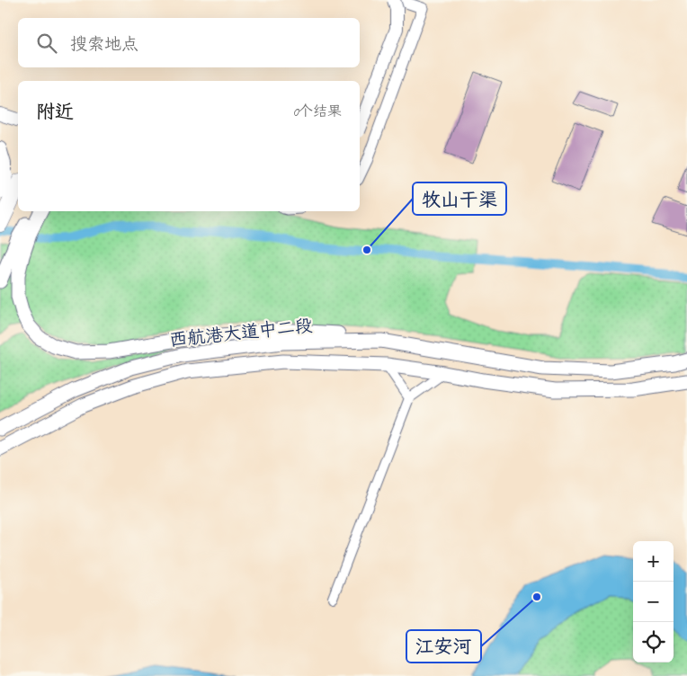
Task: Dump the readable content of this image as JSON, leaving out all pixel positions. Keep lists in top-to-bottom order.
{
  "streets": {
    "main road": ["西航港大道中二段"]
  },
  "places": ["牧山干渠", "江安河"],
  "page": {
    "search": "搜索地点",
    "heading": ["附近", "0个结果"],
    "map_buttons": ["+", "−"]
  }
}
